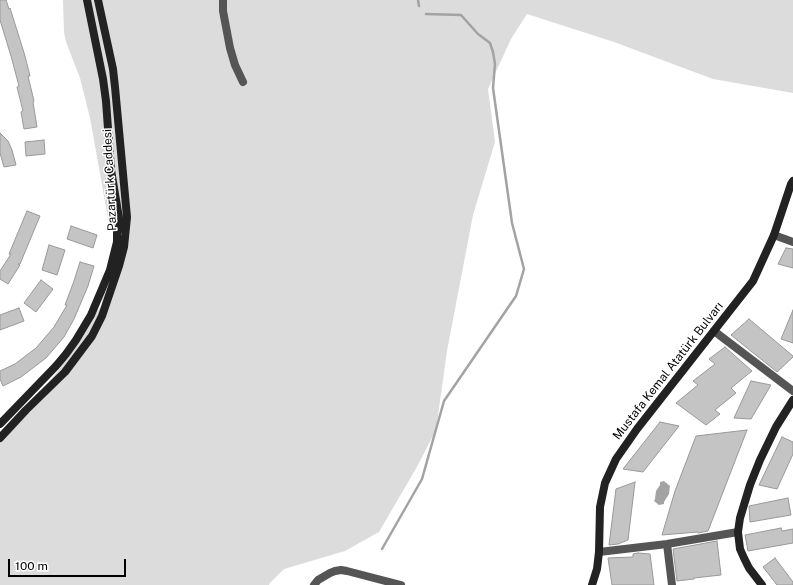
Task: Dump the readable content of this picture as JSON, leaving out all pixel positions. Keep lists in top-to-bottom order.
{
  "streets": {
    "street": ["Pazartürk Caddesi", "Mustafa Kemal Atatürk Bulvarı"]
  },
  "scale_bar": "100 m"
}
